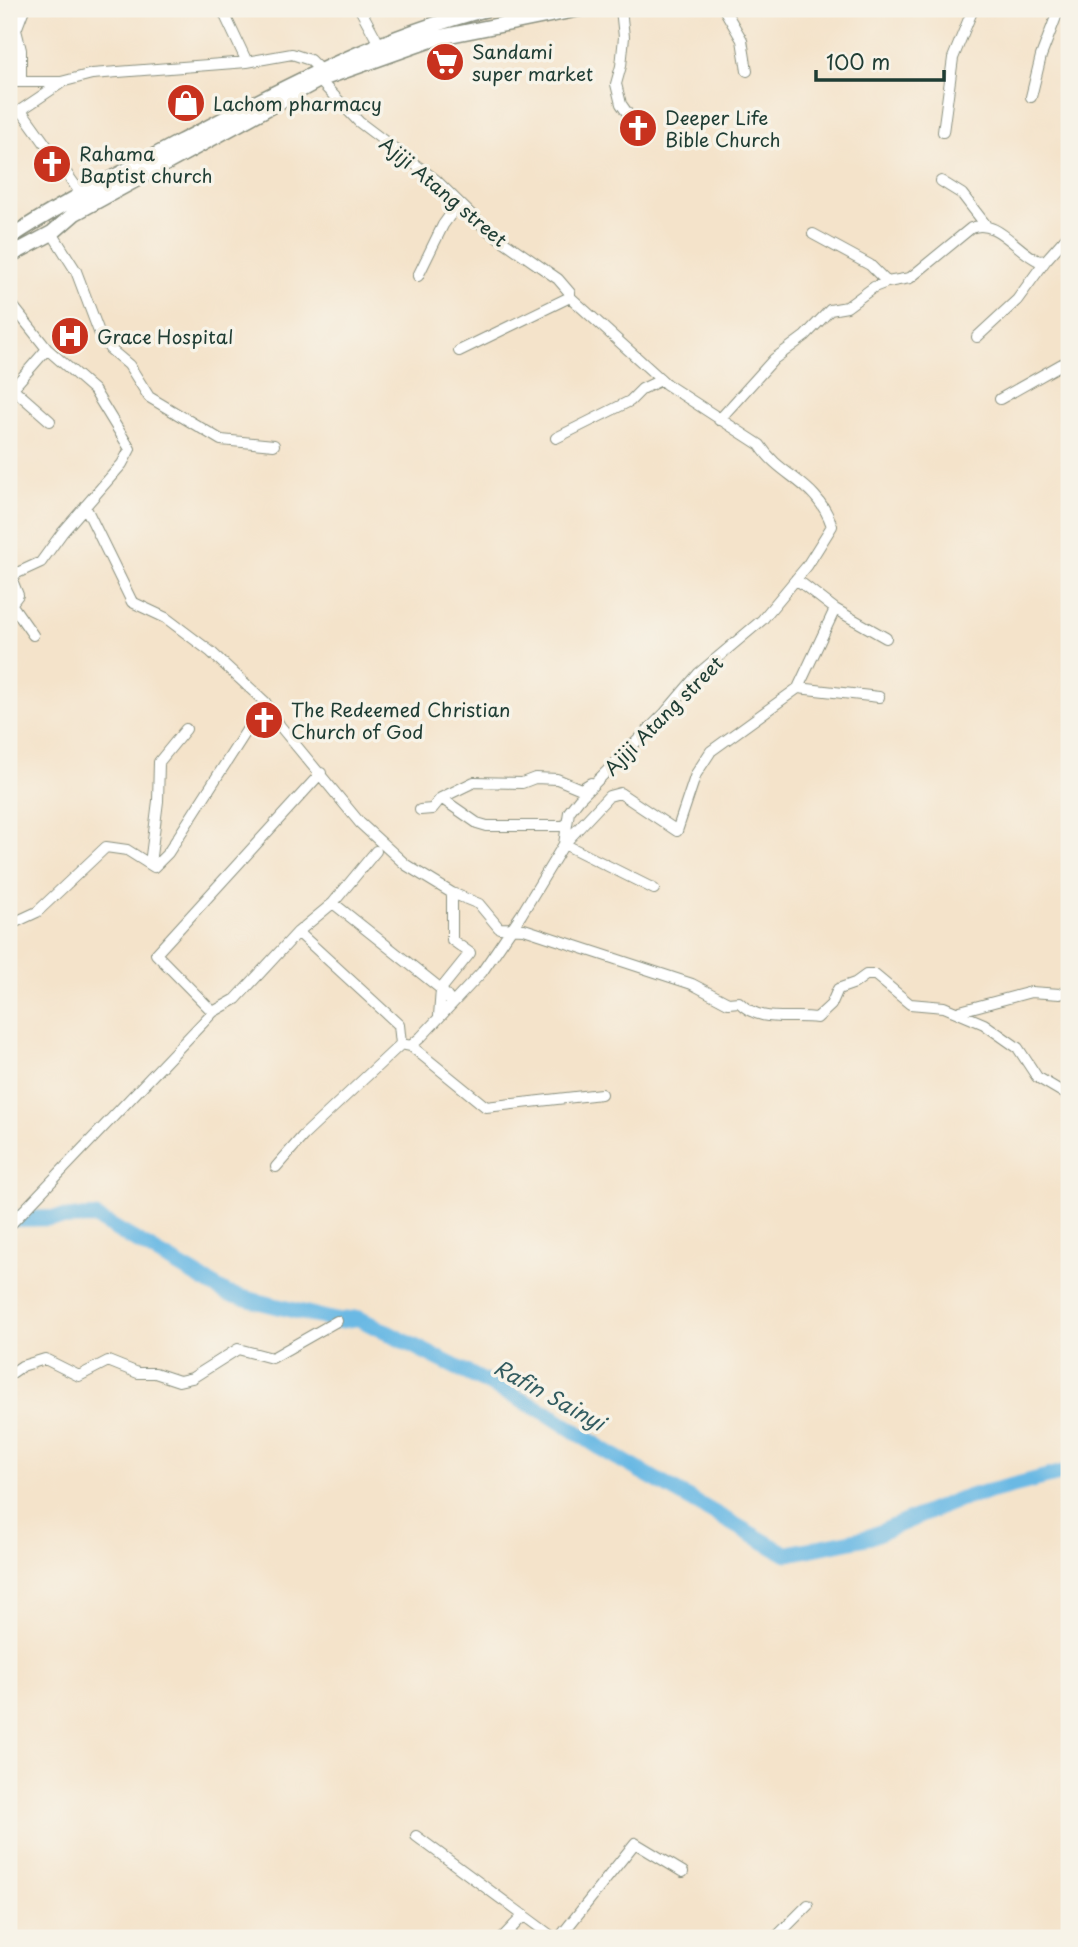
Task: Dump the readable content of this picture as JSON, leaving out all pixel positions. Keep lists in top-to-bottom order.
{
  "streets": {
    "street": ["Ajiji Atang street"]
  },
  "water": ["Rafin Sainyi"],
  "places": {
    "supermarket": ["Sandami super market"],
    "shop": ["Lachom pharmacy"],
    "church": ["Deeper Life Bible Church", "Rahama Baptist church", "The Redeemed Christian Church of God"],
    "hospital": ["Grace Hospital"]
  },
  "scale_bar": "100 m"
}
